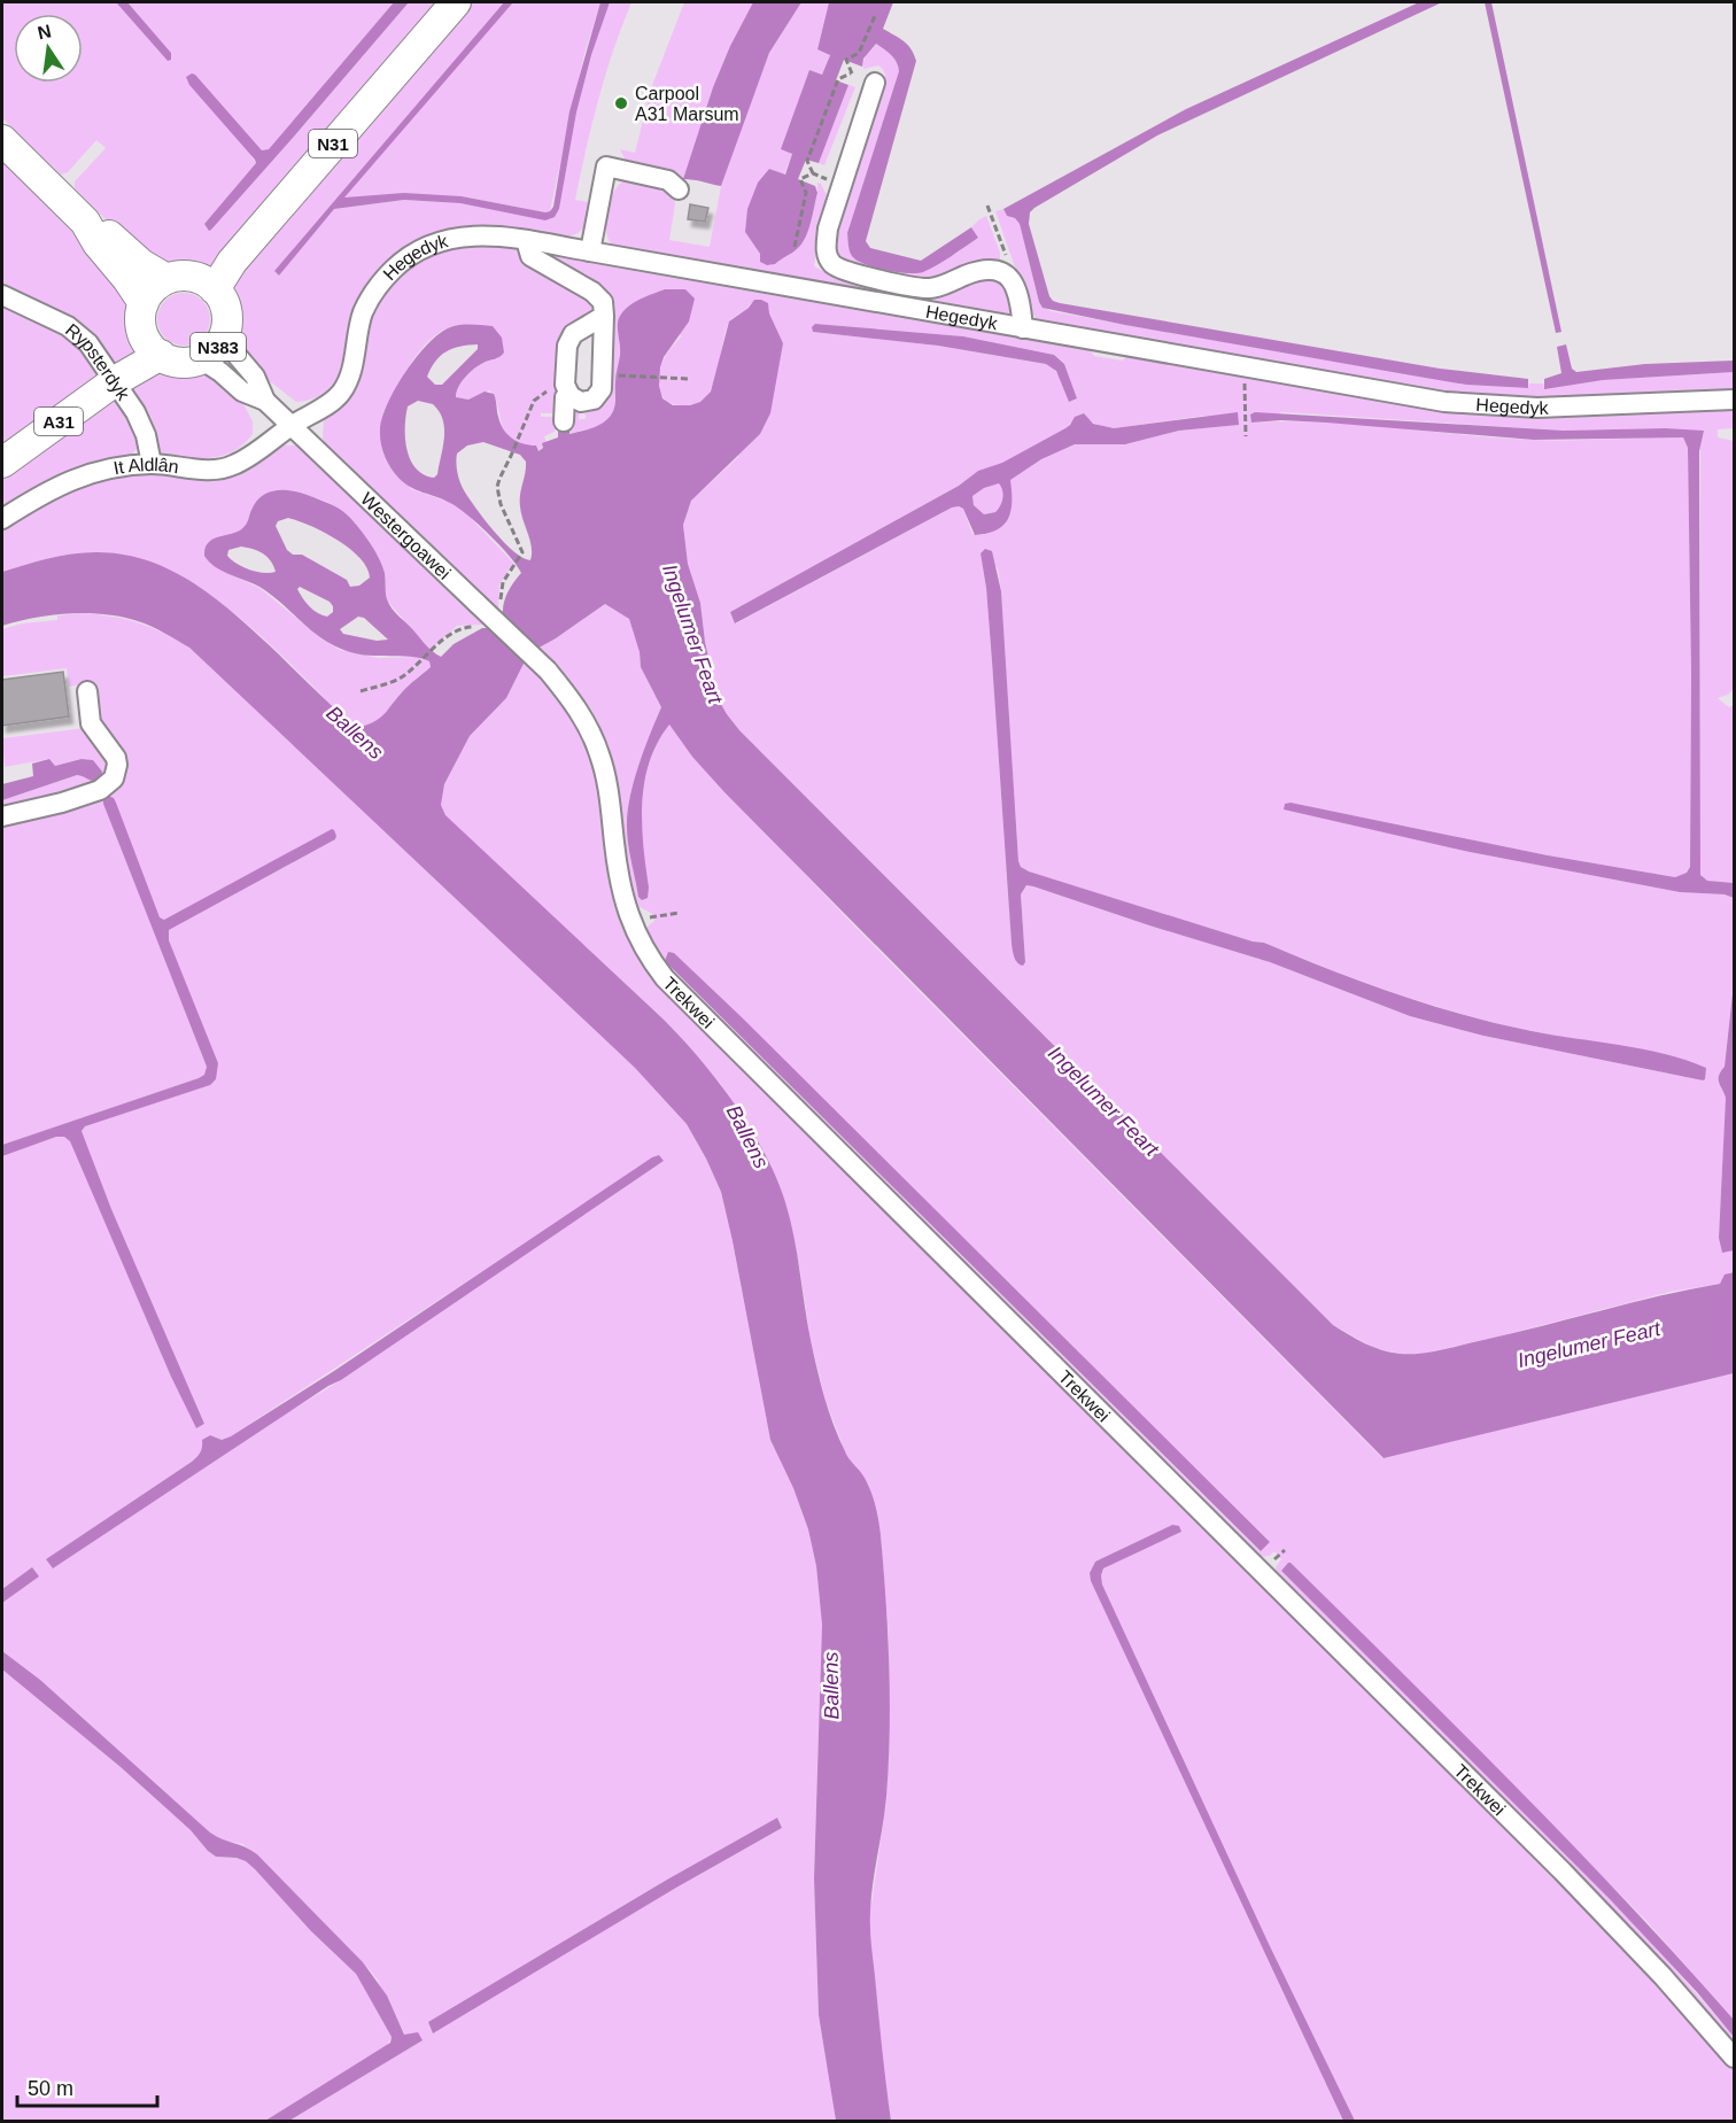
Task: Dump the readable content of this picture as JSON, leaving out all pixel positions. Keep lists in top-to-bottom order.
{
  "streets": {
    "highway": ["N31", "N383", "A31"],
    "street": [
      "Hegedyk",
      "Rypsterdyk",
      "It Aldlân",
      "Westergoawei",
      "Trekwei"
    ]
  },
  "crossings": [
    ["N31", "N383"],
    ["N31", "A31"],
    ["N31", "Westergoawei"],
    ["Hegedyk", "It Aldlân"],
    ["Hegedyk", "Westergoawei"],
    ["N383", "A31"],
    ["N383", "Westergoawei"],
    ["Rypsterdyk", "A31"],
    ["Rypsterdyk", "It Aldlân"],
    ["A31", "Westergoawei"],
    ["It Aldlân", "Westergoawei"],
    ["Westergoawei", "Trekwei"]
  ],
  "water": ["Ingelumer Feart", "Ballens"],
  "places": ["Carpool A31 Marsum"],
  "scale_bar": "50 m",
  "north": "top"
}
